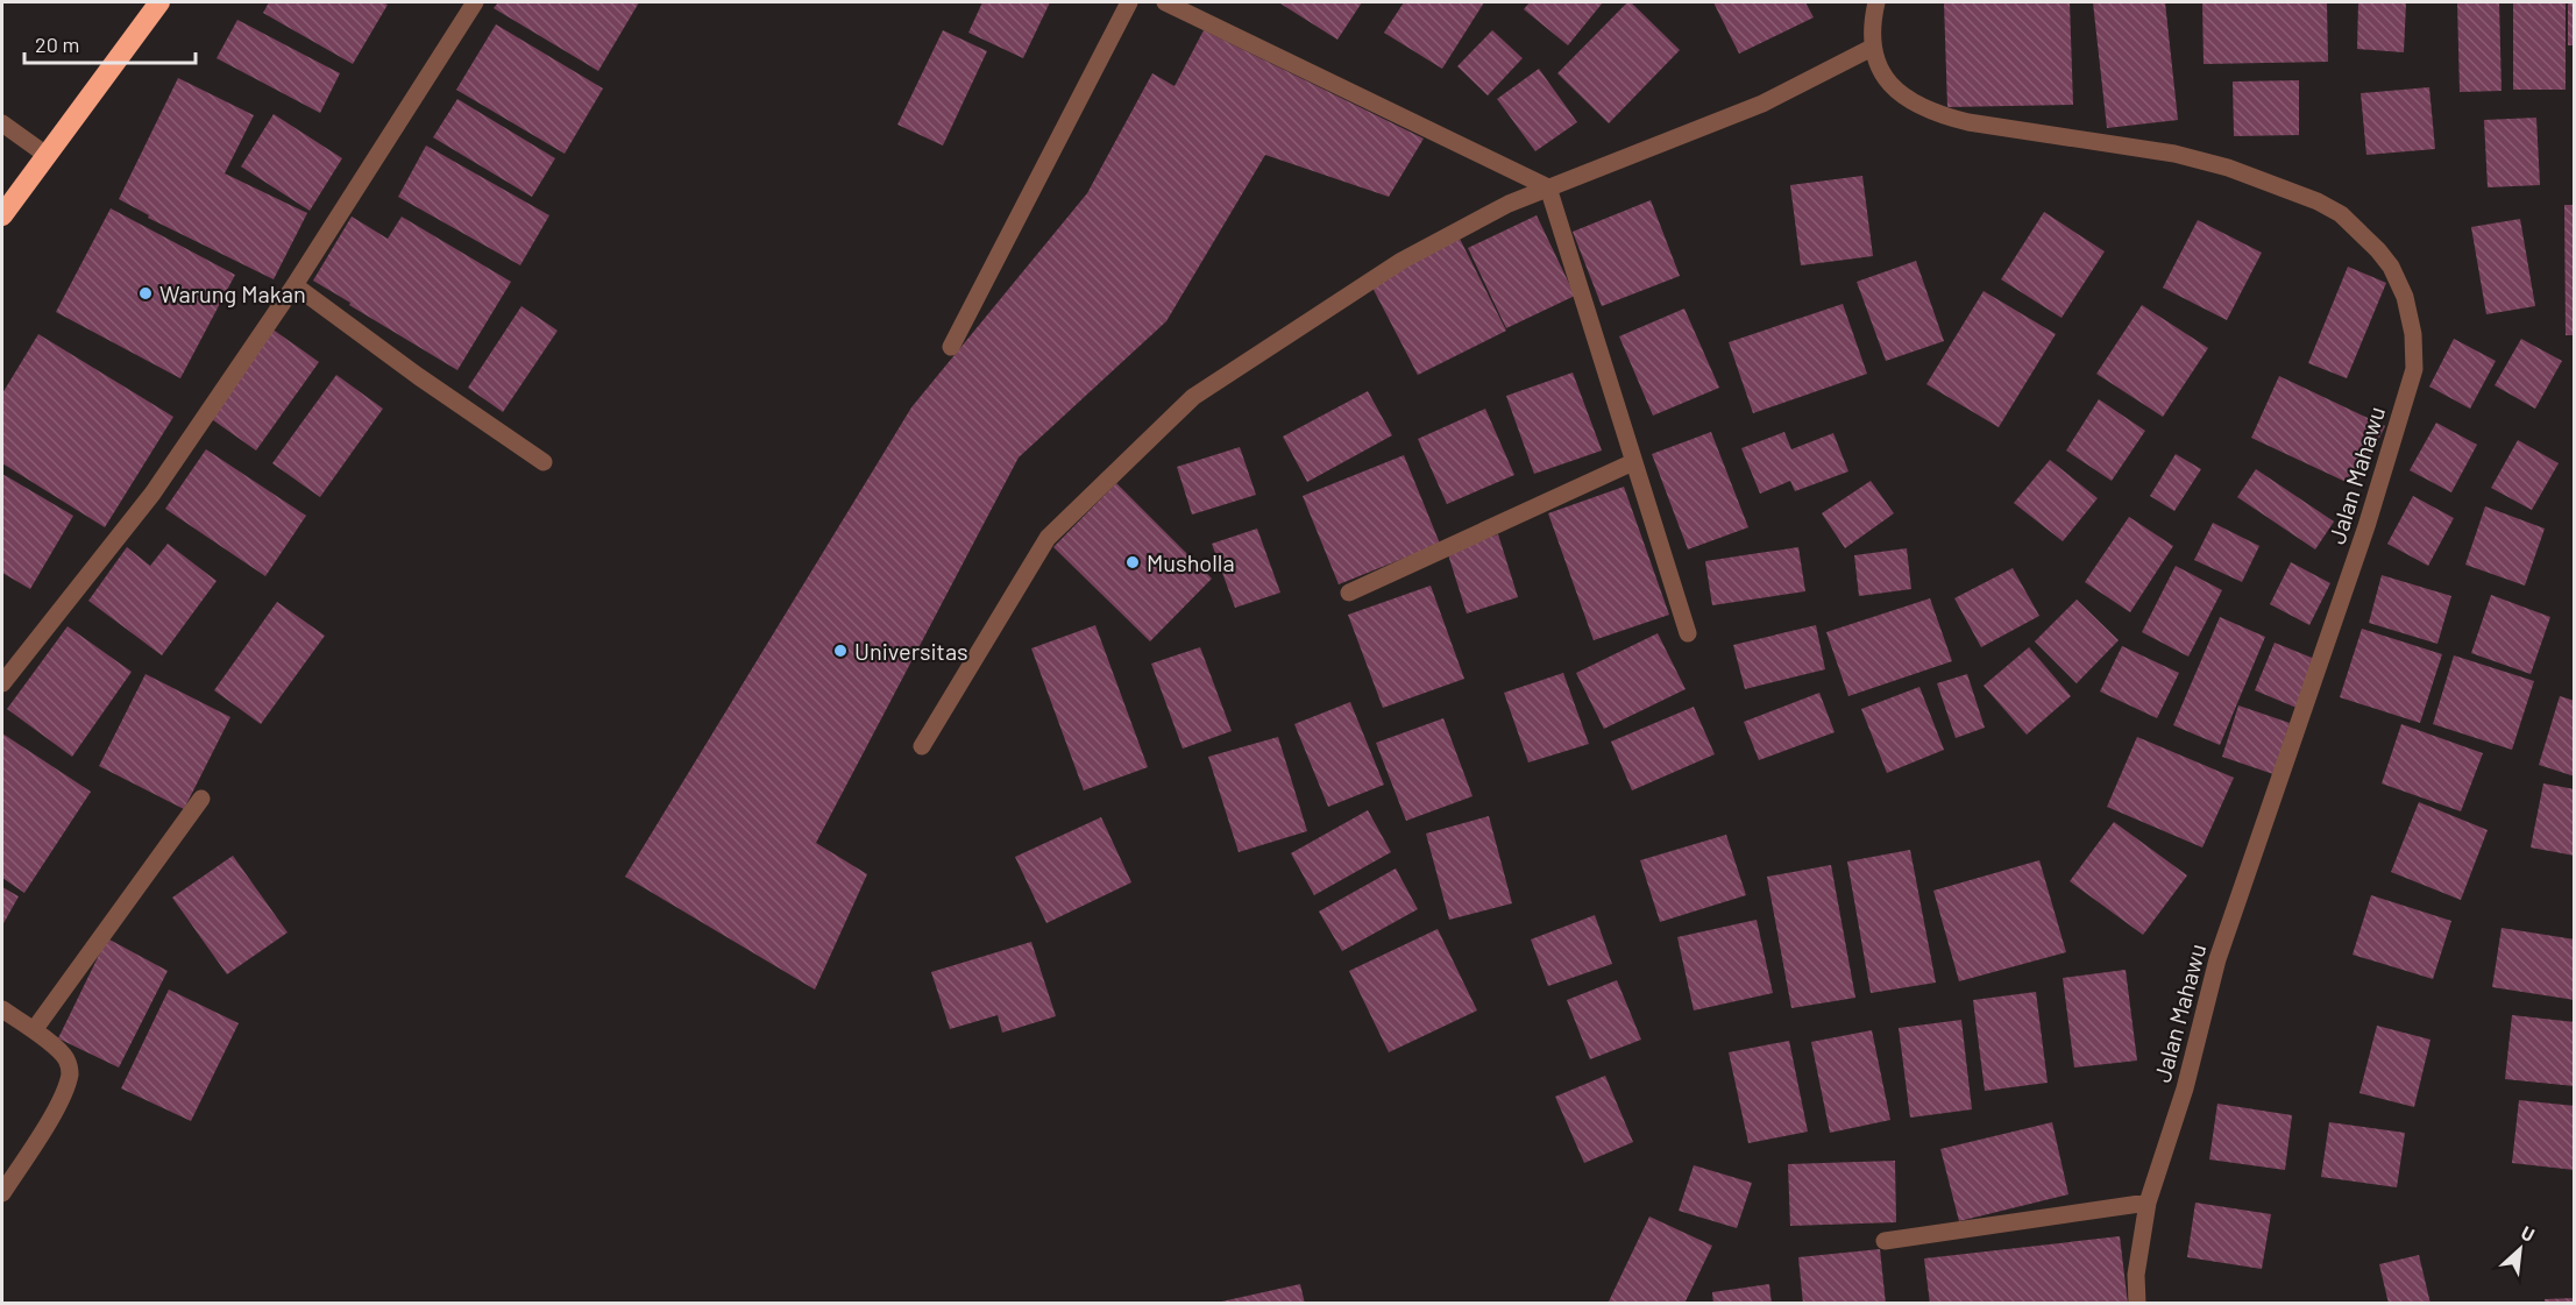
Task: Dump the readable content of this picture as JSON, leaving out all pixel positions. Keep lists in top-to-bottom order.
{
  "streets": {
    "street": ["Jalan Mahawu"]
  },
  "places": ["Warung Makan", "Musholla", "Universitas"],
  "scale_bar": "20 m",
  "north": "top right"
}
